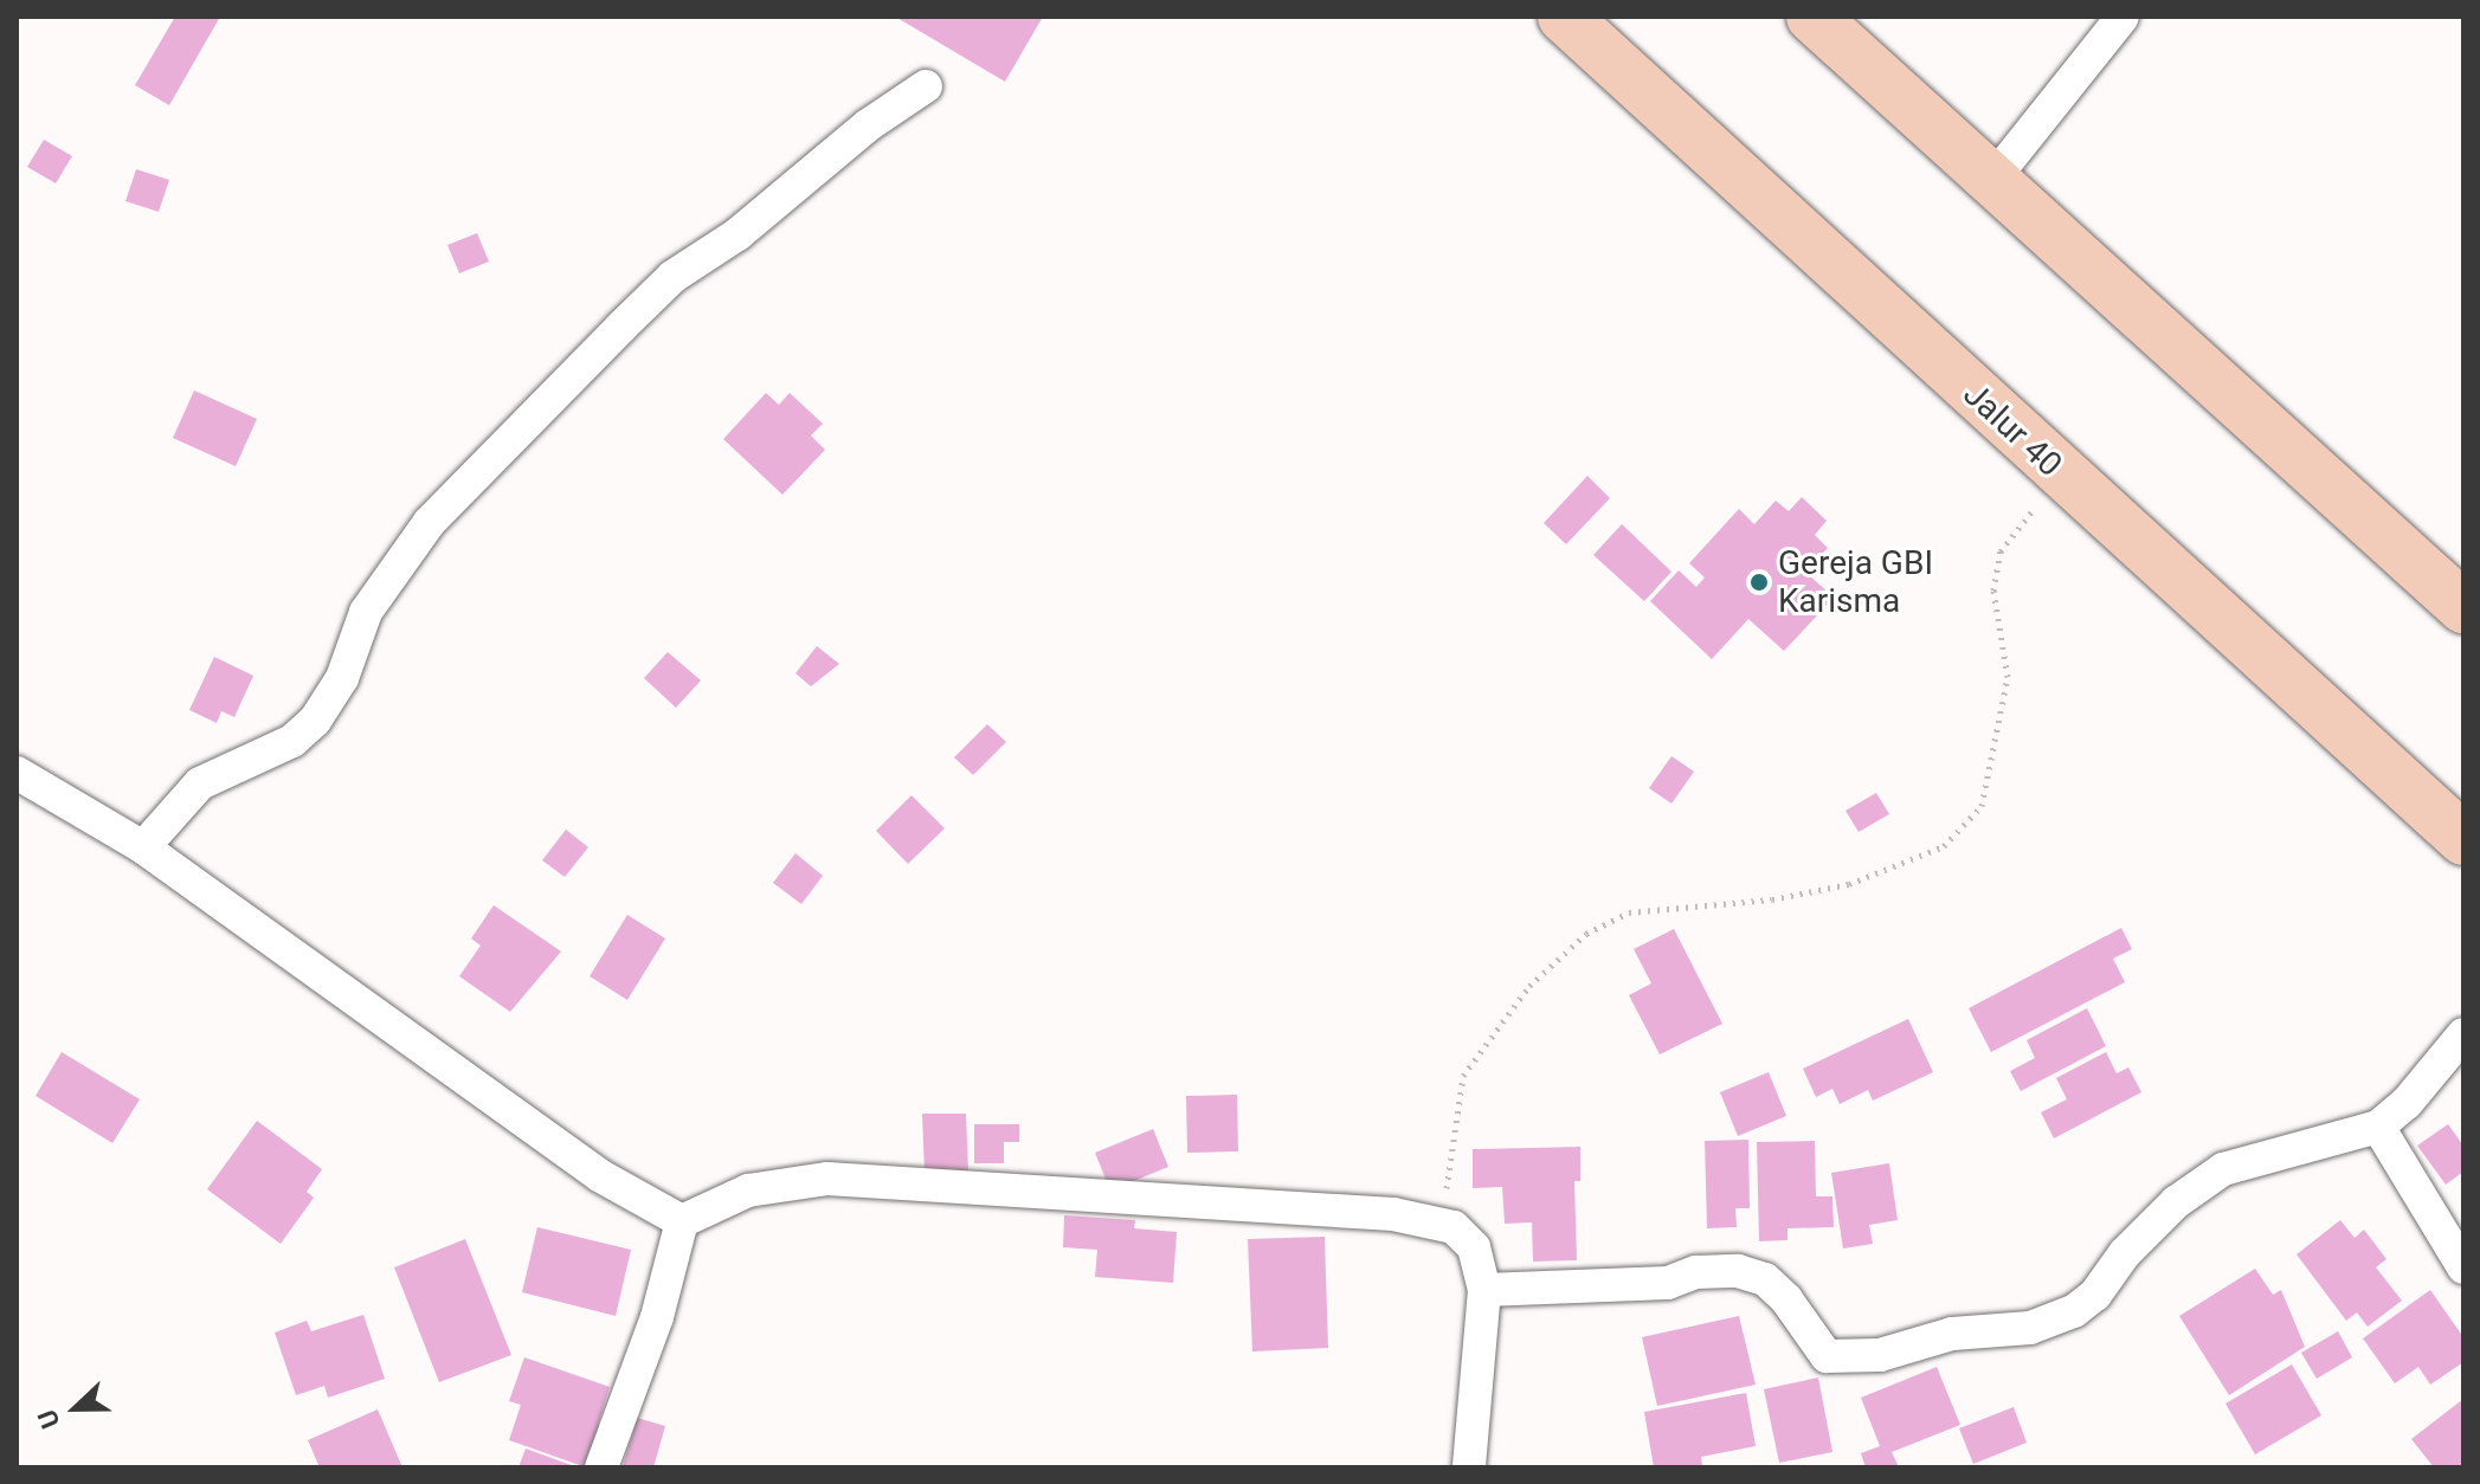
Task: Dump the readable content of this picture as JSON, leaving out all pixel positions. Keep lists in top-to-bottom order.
{
  "streets": {
    "highway": ["Jalur 40"]
  },
  "places": ["Gereja GBI Karisma"],
  "north": "left"
}
